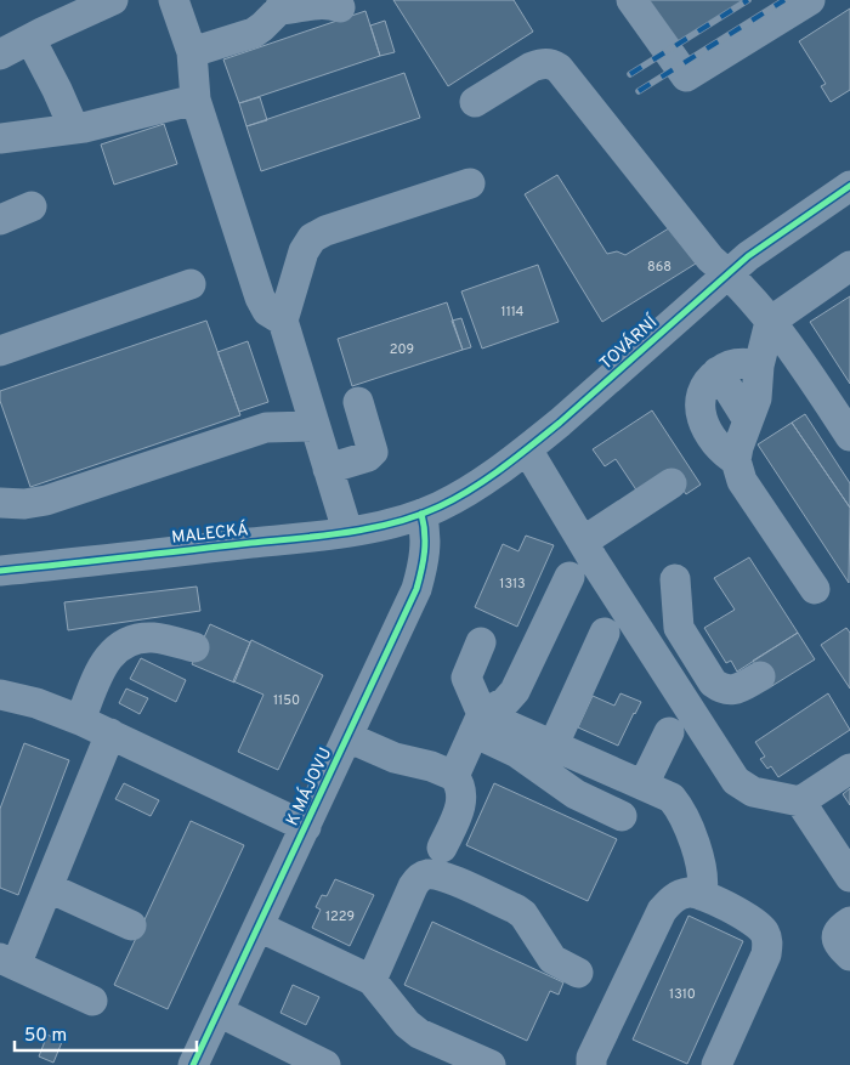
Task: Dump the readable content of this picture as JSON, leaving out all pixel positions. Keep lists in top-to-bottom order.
{
  "streets": {
    "street": ["TOVÁRNÍ", "MALECKÁ", "K MÁJOVU"]
  },
  "crossings": [
    ["TOVÁRNÍ", "MALECKÁ"],
    ["TOVÁRNÍ", "K MÁJOVU"],
    ["MALECKÁ", "K MÁJOVU"]
  ],
  "house_numbers": [
    "868",
    "1114",
    "209",
    "1313",
    "1150",
    "1229",
    "1310"
  ],
  "scale_bar": "50 m"
}
